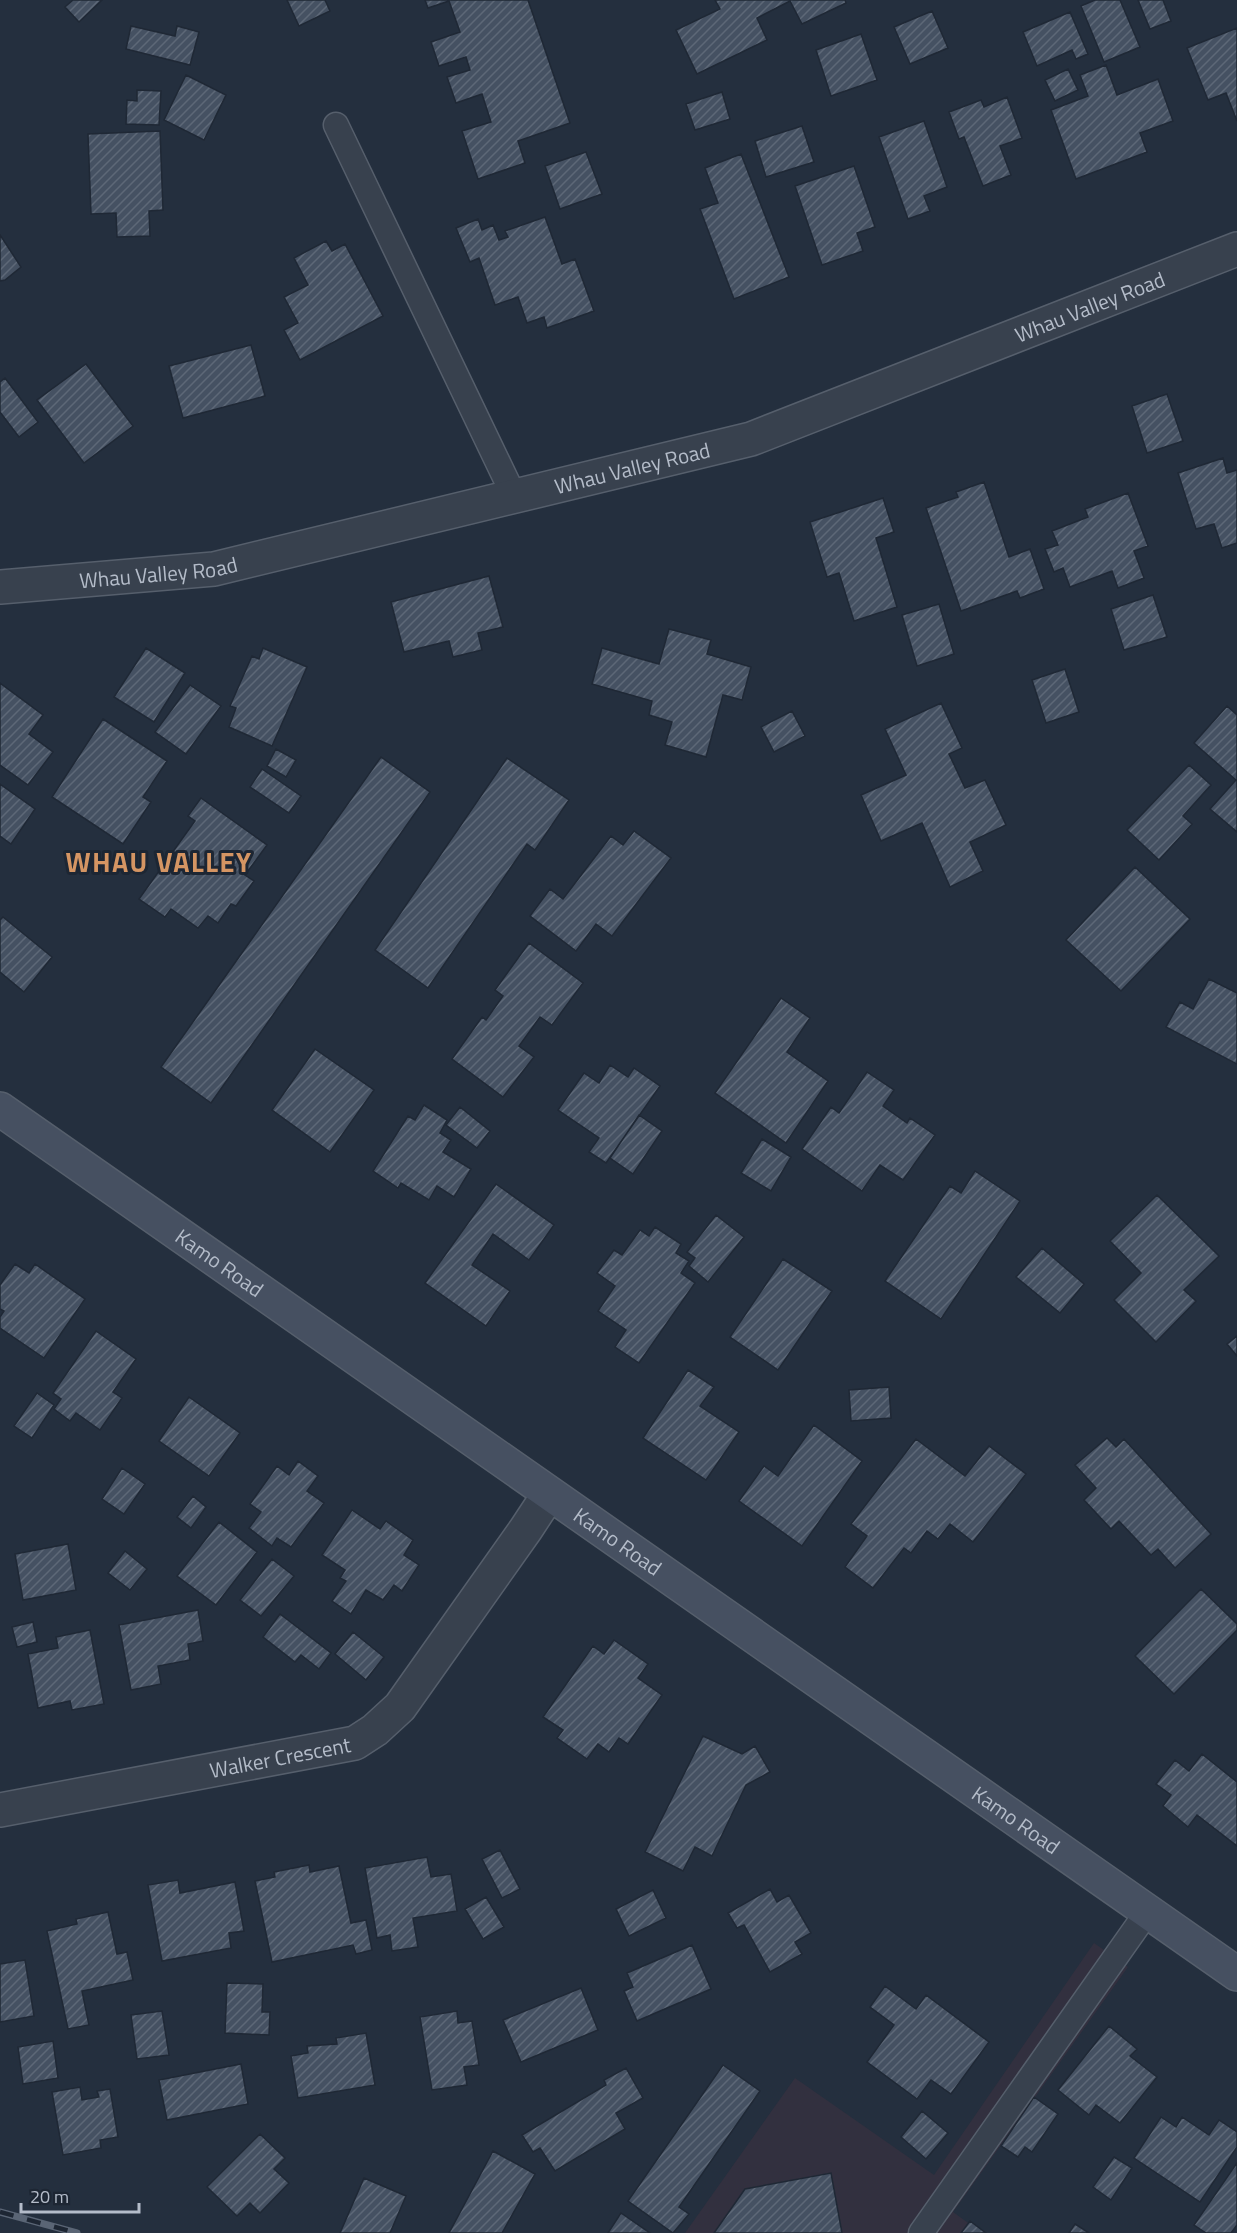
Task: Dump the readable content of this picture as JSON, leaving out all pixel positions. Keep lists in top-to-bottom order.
{
  "streets": {
    "main road": ["Kamo Road"],
    "street": ["Whau Valley Road", "Walker Crescent"]
  },
  "crossings": [
    ["Kamo Road", "Walker Crescent"]
  ],
  "districts": ["WHAU VALLEY"],
  "scale_bar": "20 m"
}
